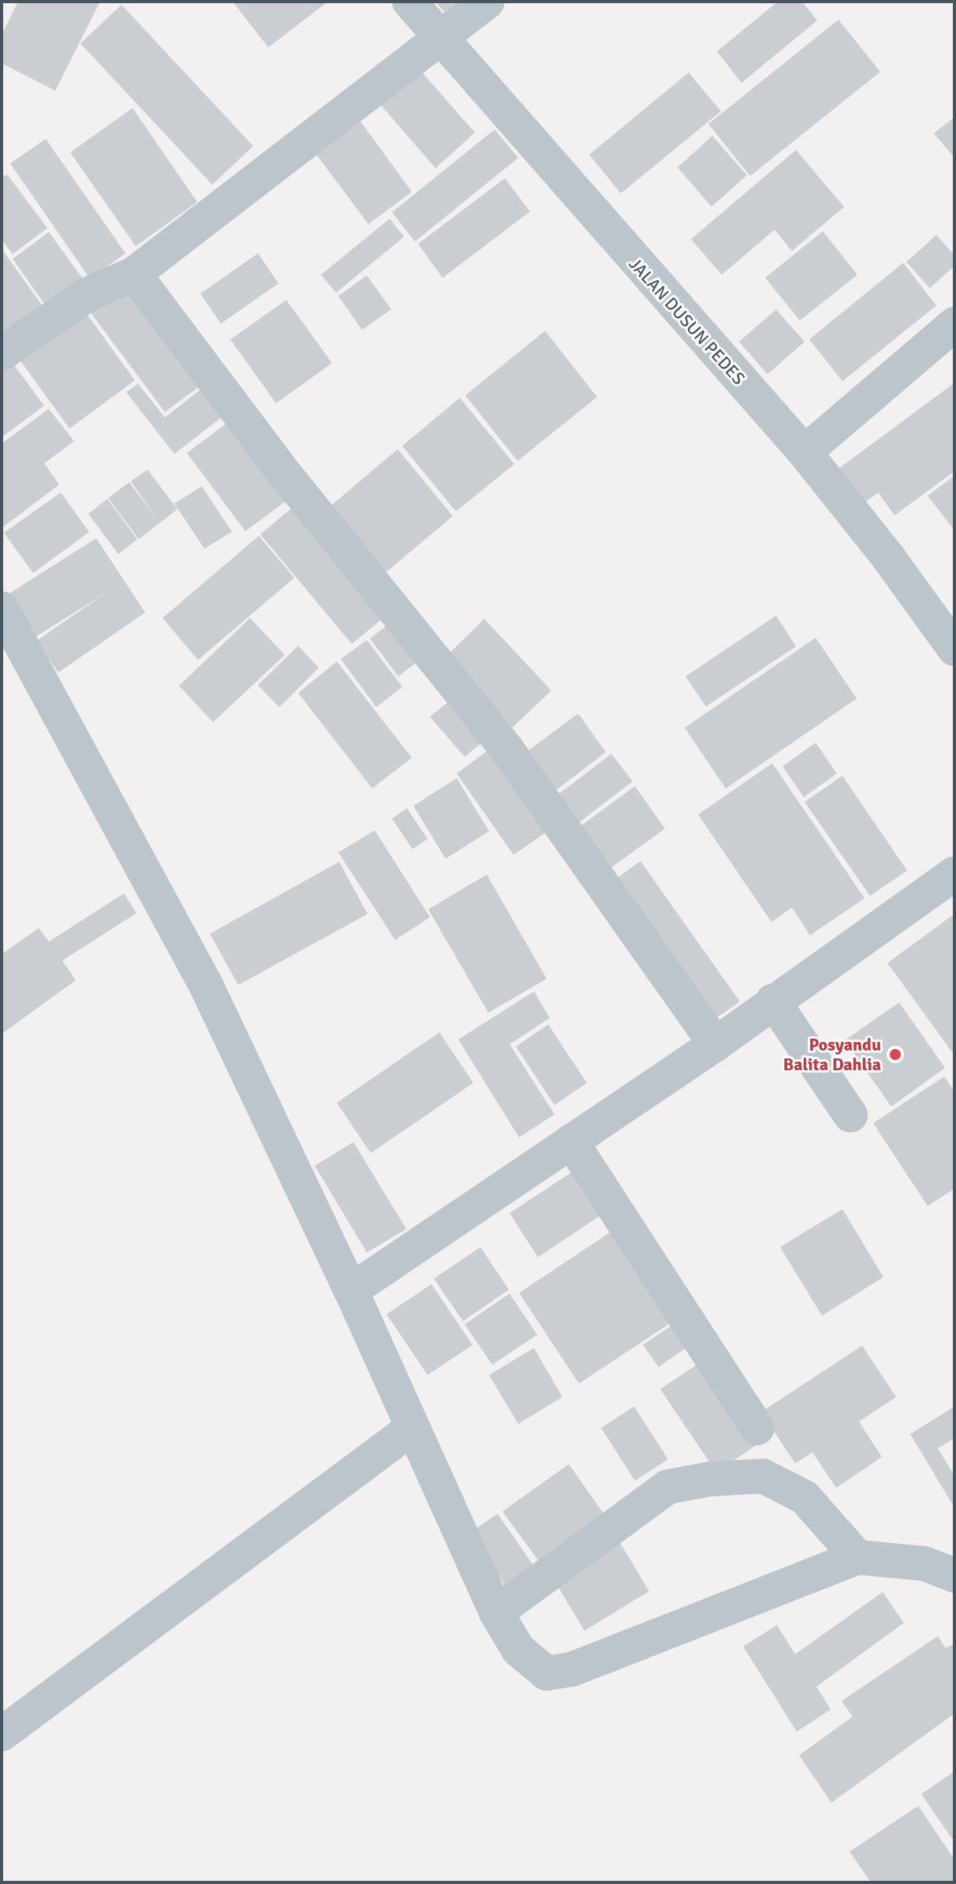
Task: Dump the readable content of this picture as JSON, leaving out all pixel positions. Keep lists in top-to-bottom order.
{
  "streets": {
    "street": ["JALAN DUSUN PEDES"]
  },
  "places": ["Posyandu Balita Dahlia"]
}
